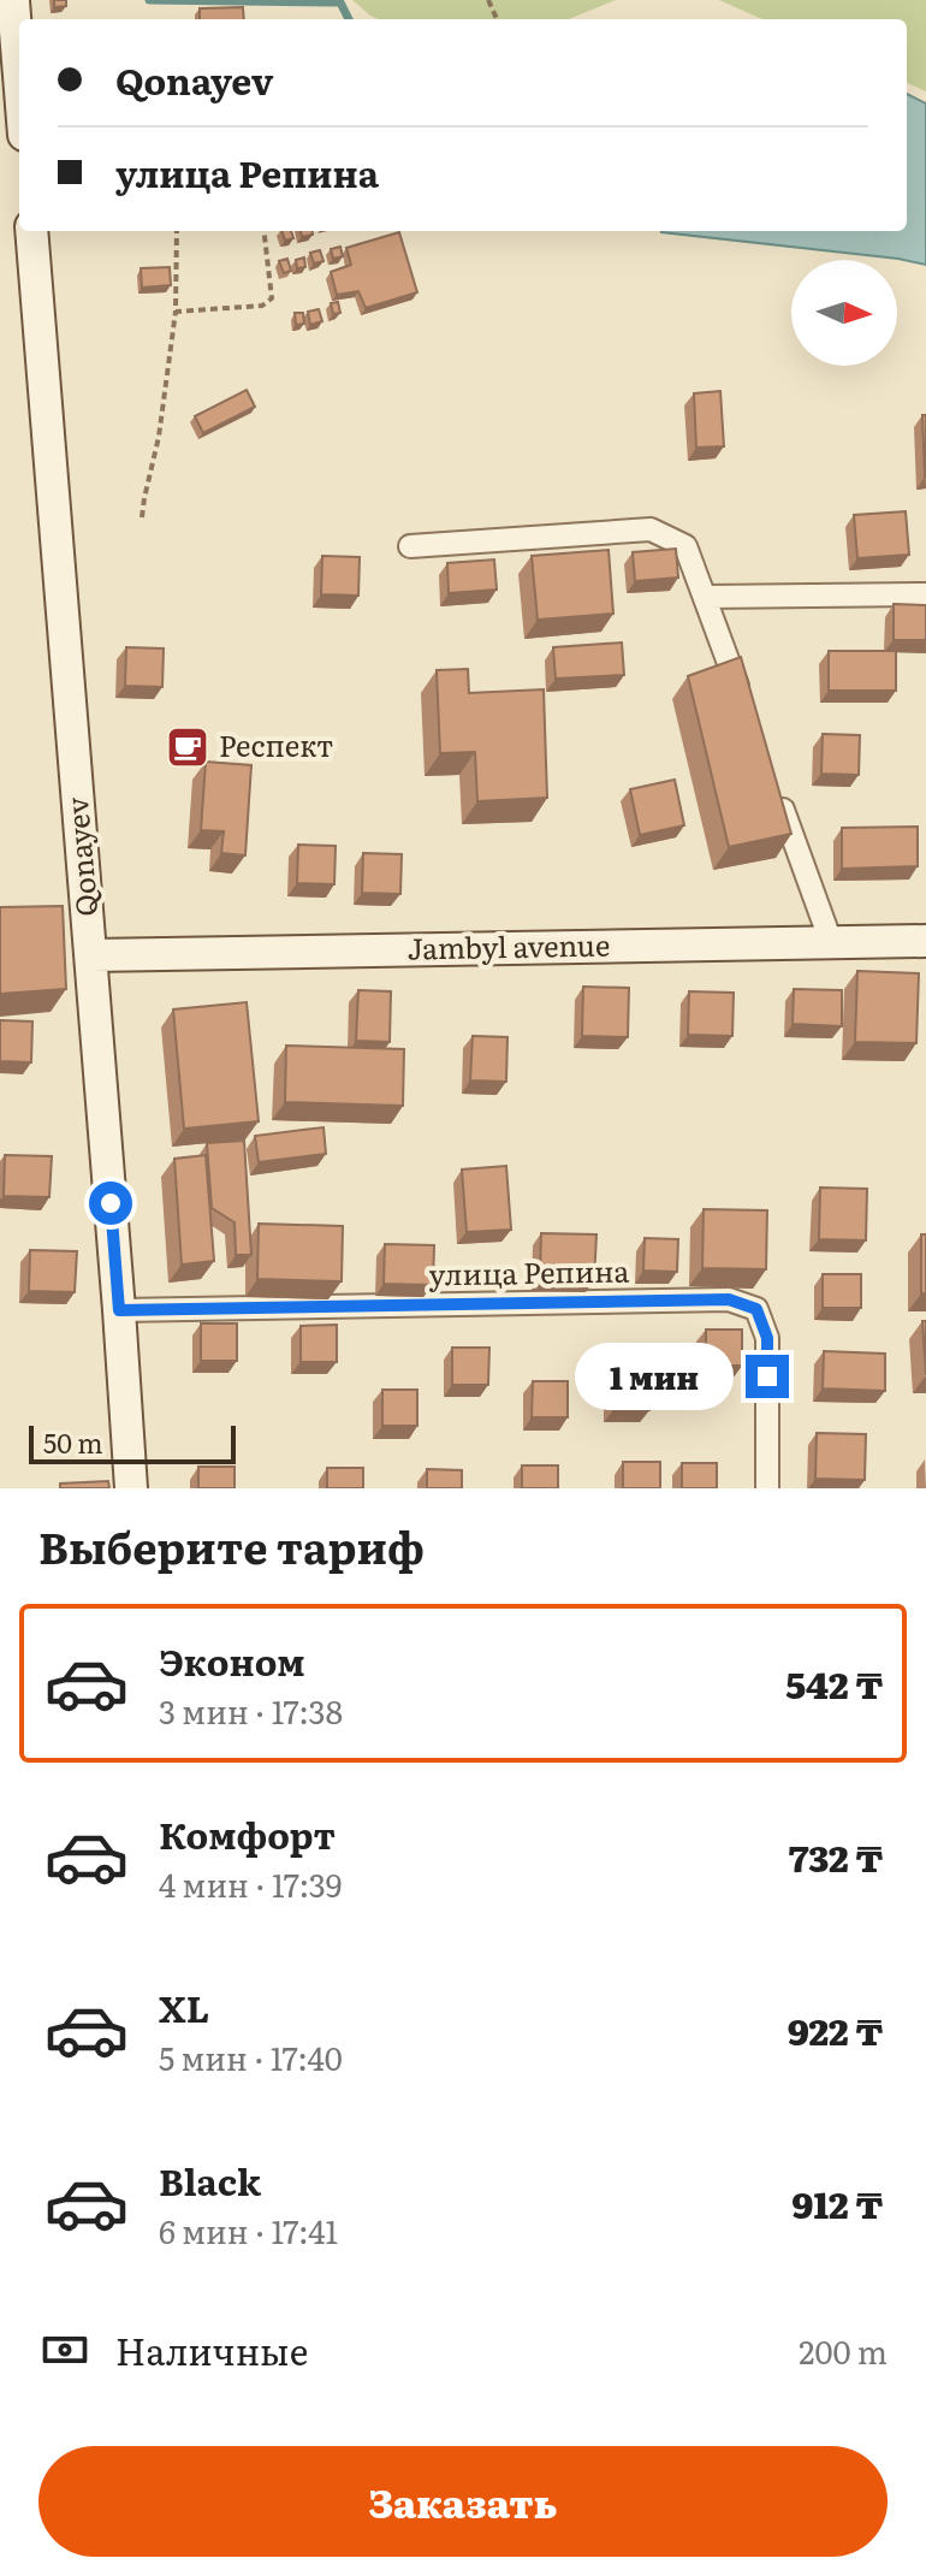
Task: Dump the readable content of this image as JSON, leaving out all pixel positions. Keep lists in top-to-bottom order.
{
  "streets": {
    "main road": ["Qonayev", "Jambyl avenue"],
    "street": ["улица Репина"]
  },
  "crossings": [
    ["Qonayev", "Jambyl avenue"],
    ["Qonayev", "улица Репина"]
  ],
  "places": {
    "cafe": ["Респект"]
  },
  "scale_bar": "50 m",
  "north": "right",
  "page": {
    "banner": ["Qonayev", "улица Репина"],
    "bubble": "1 мин",
    "scale": "50 m",
    "heading": "Выберите тариф",
    "list": [
      {
        "name": "Эконом",
        "note": "3 мин · 17:38",
        "value": "542 ₸"
      },
      {
        "name": "Комфорт",
        "note": "4 мин · 17:39",
        "value": "732 ₸"
      },
      {
        "name": "XL",
        "note": "5 мин · 17:40",
        "value": "922 ₸"
      },
      {
        "name": "Black",
        "note": "6 мин · 17:41",
        "value": "912 ₸"
      }
    ],
    "pay": ["Наличные", "200 m"],
    "buttons": "Заказать"
  }
}
